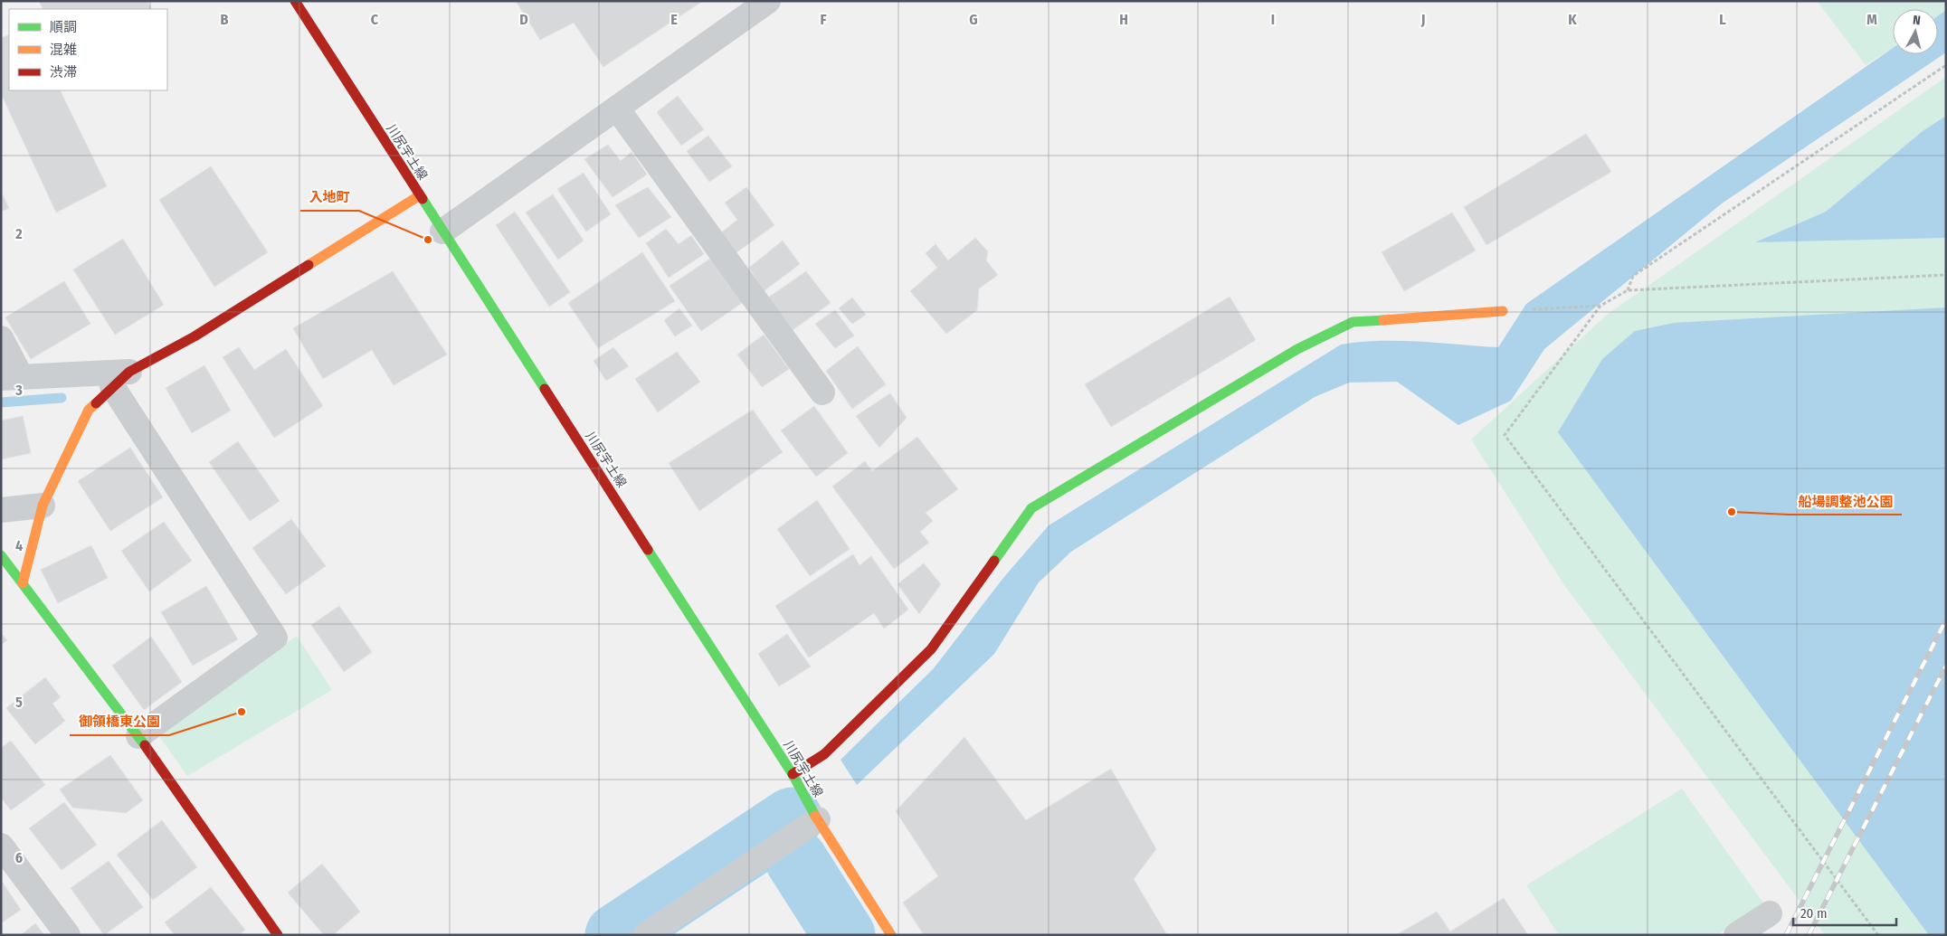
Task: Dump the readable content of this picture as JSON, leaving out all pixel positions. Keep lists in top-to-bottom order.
{
  "streets": {
    "street": ["川尻宇土線"]
  },
  "places": ["入地町", "船場調整池公園", "御領橋東公園"],
  "legend": ["順調", "混雑", "渋滞"],
  "scale_bar": "20 m",
  "north": "top",
  "grid": {
    "columns": [
      "B",
      "C",
      "D",
      "E",
      "F",
      "G",
      "H",
      "I",
      "J",
      "K",
      "L",
      "M"
    ],
    "rows": [
      "2",
      "3",
      "4",
      "5",
      "6"
    ]
  }
}
